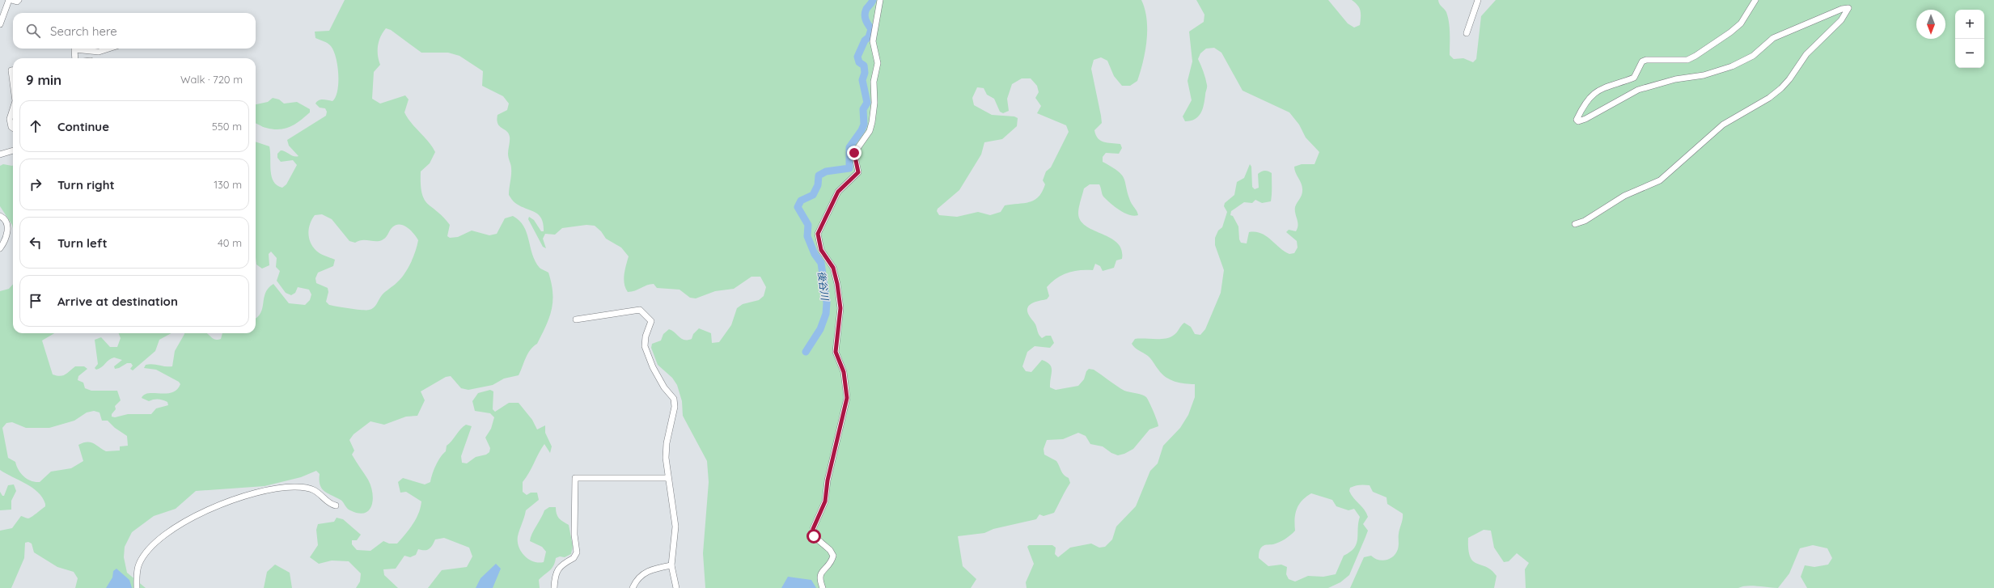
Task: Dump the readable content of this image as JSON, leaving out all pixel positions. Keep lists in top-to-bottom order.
{
  "water": ["後谷川"],
  "north": "bottom",
  "page": {
    "map_buttons": ["+", "−"],
    "search": "Search here",
    "heading": ["9 min", "Walk · 720 m"],
    "list": [
      ["Continue", "550 m"],
      ["Turn right", "130 m"],
      ["Turn left", "40 m"],
      "Arrive at destination"
    ]
  }
}
